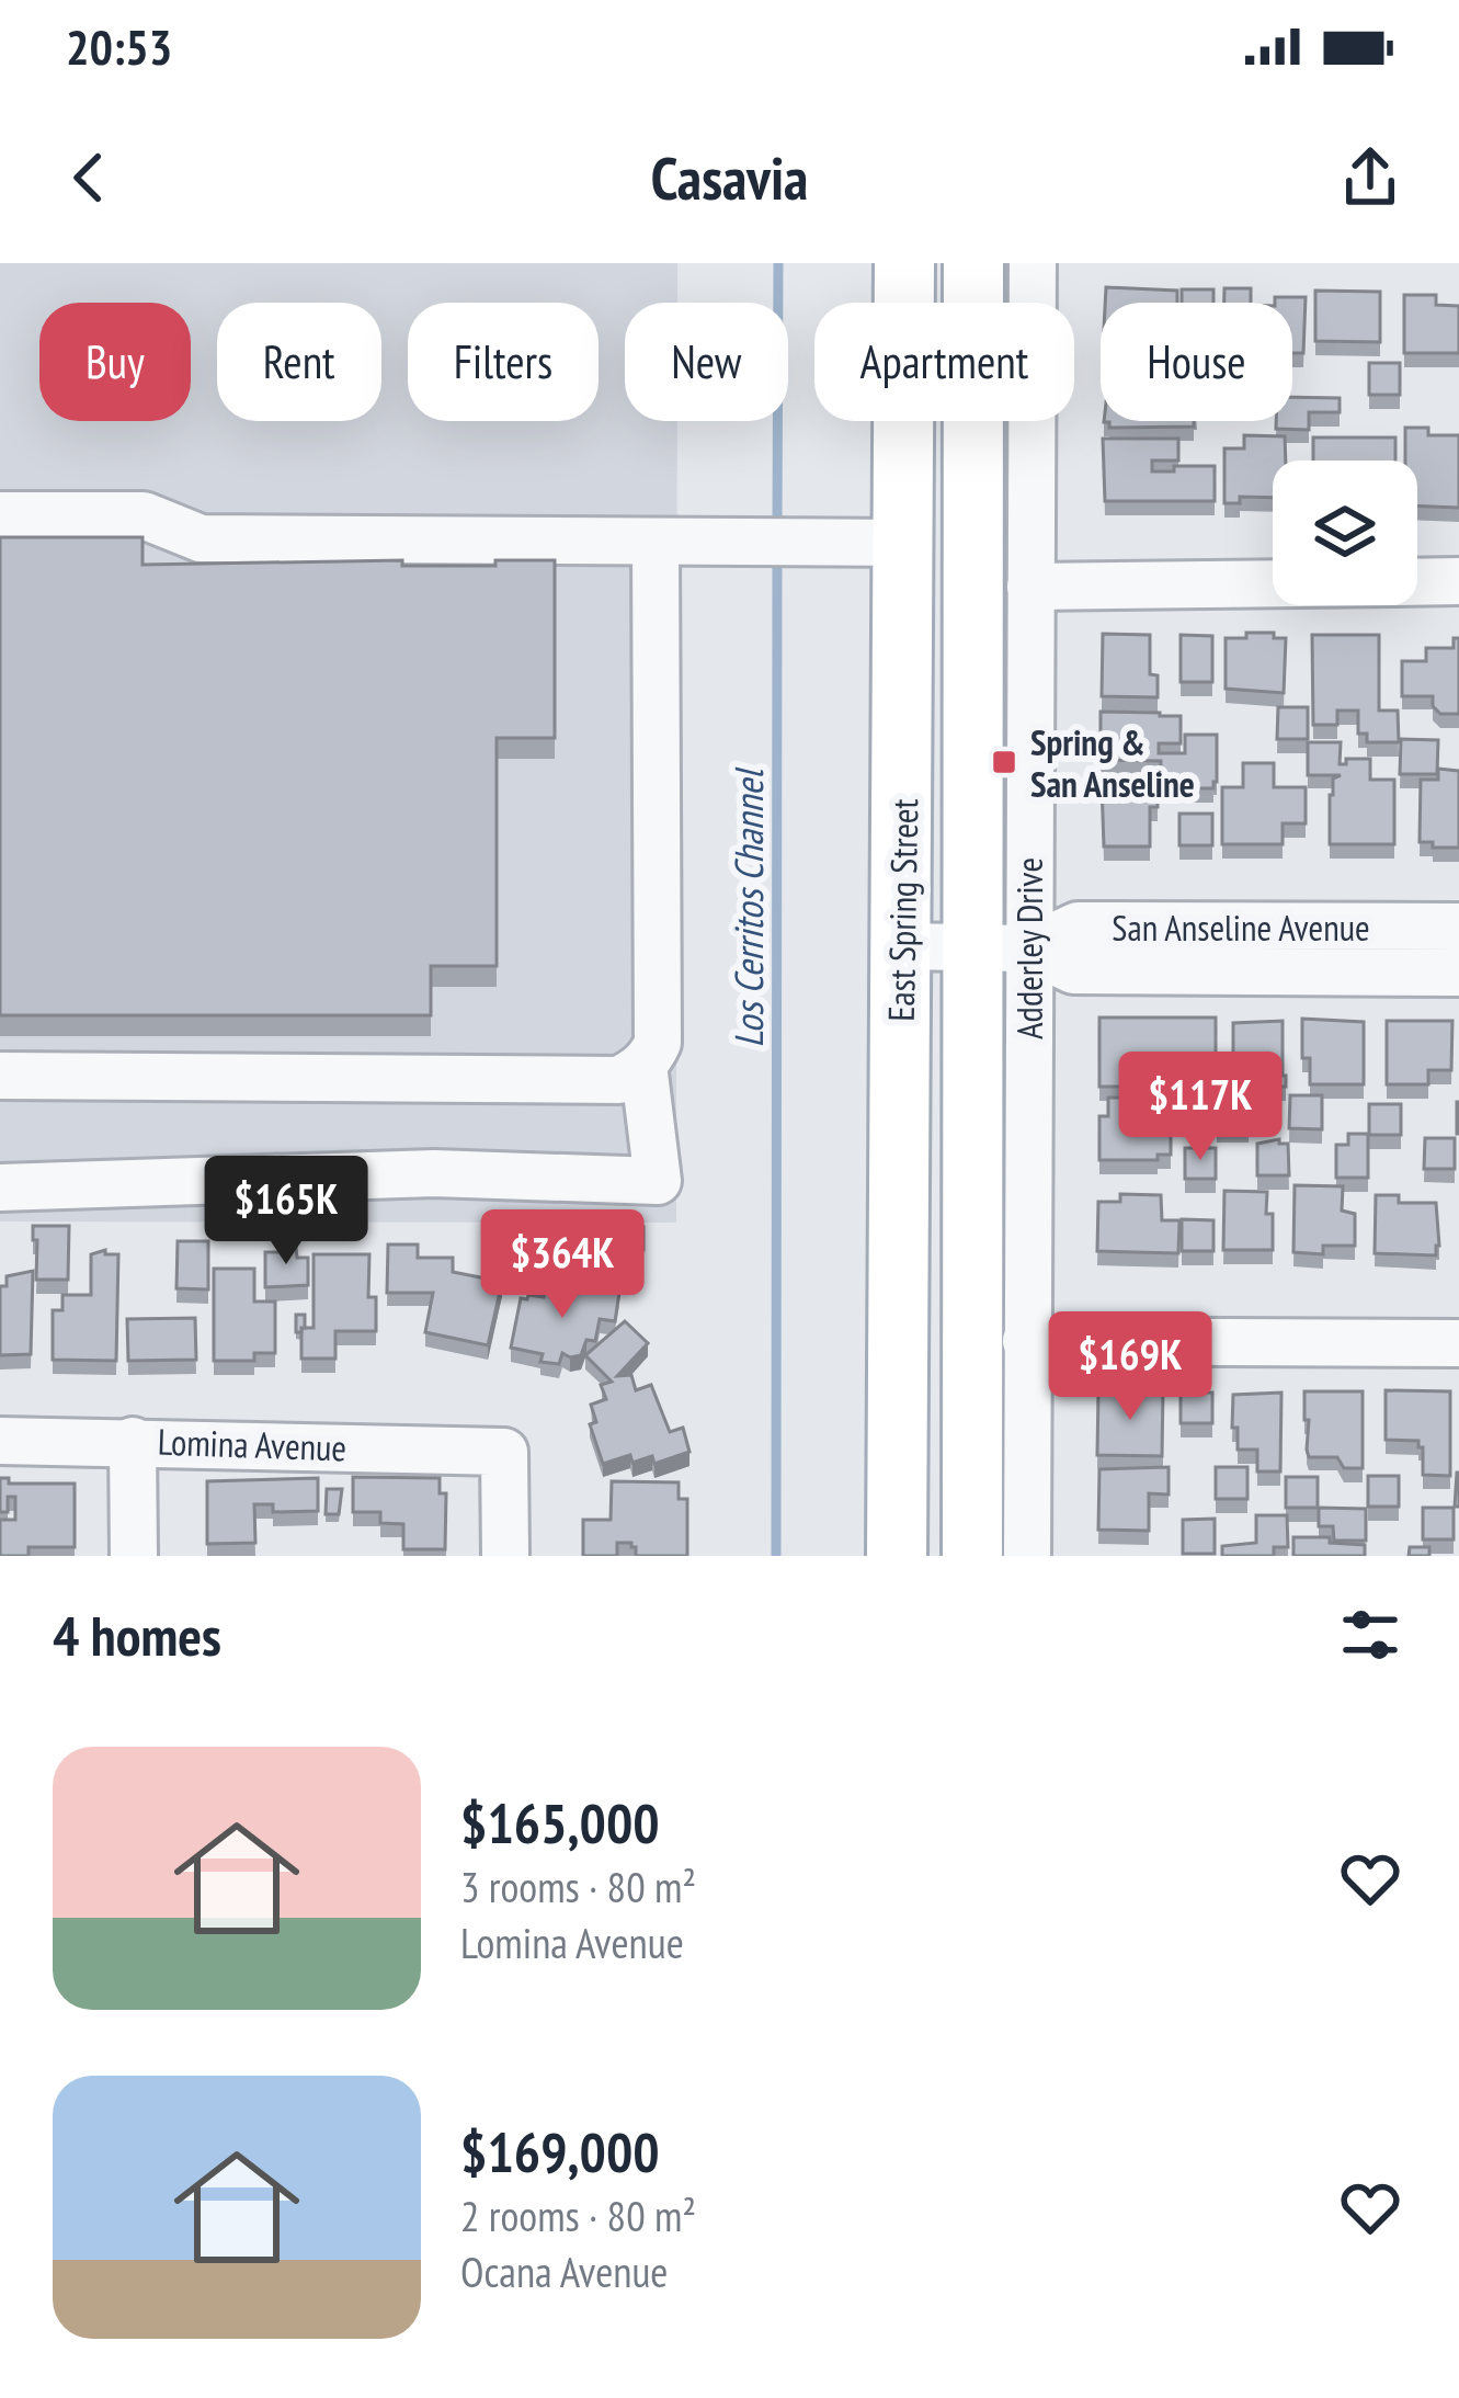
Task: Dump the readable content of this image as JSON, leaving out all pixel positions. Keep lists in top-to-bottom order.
{
  "streets": {
    "main road": ["East Spring Street"],
    "street": ["San Anseline Avenue", "Adderley Drive", "Lomina Avenue"]
  },
  "crossings": [
    ["East Spring Street", "San Anseline Avenue"],
    ["East Spring Street", "Adderley Drive"],
    ["San Anseline Avenue", "Adderley Drive"]
  ],
  "water": ["Los Cerritos Channel"],
  "places": {
    "transit": ["Spring & San Anseline"]
  },
  "page": {
    "status": "20:53",
    "header": "Casavia",
    "chip": [
      "Buy",
      "Rent",
      "Filters",
      "New",
      "Apartment",
      "House"
    ],
    "price": [
      "$117K",
      "$165K",
      "$364K",
      "$169K"
    ],
    "heading": "4 homes",
    "list": [
      {
        "name": "$165,000",
        "note": "3 rooms · 80 m² · Lomina Avenue"
      },
      {
        "name": "$169,000",
        "note": "2 rooms · 80 m² · Ocana Avenue"
      }
    ]
  }
}
